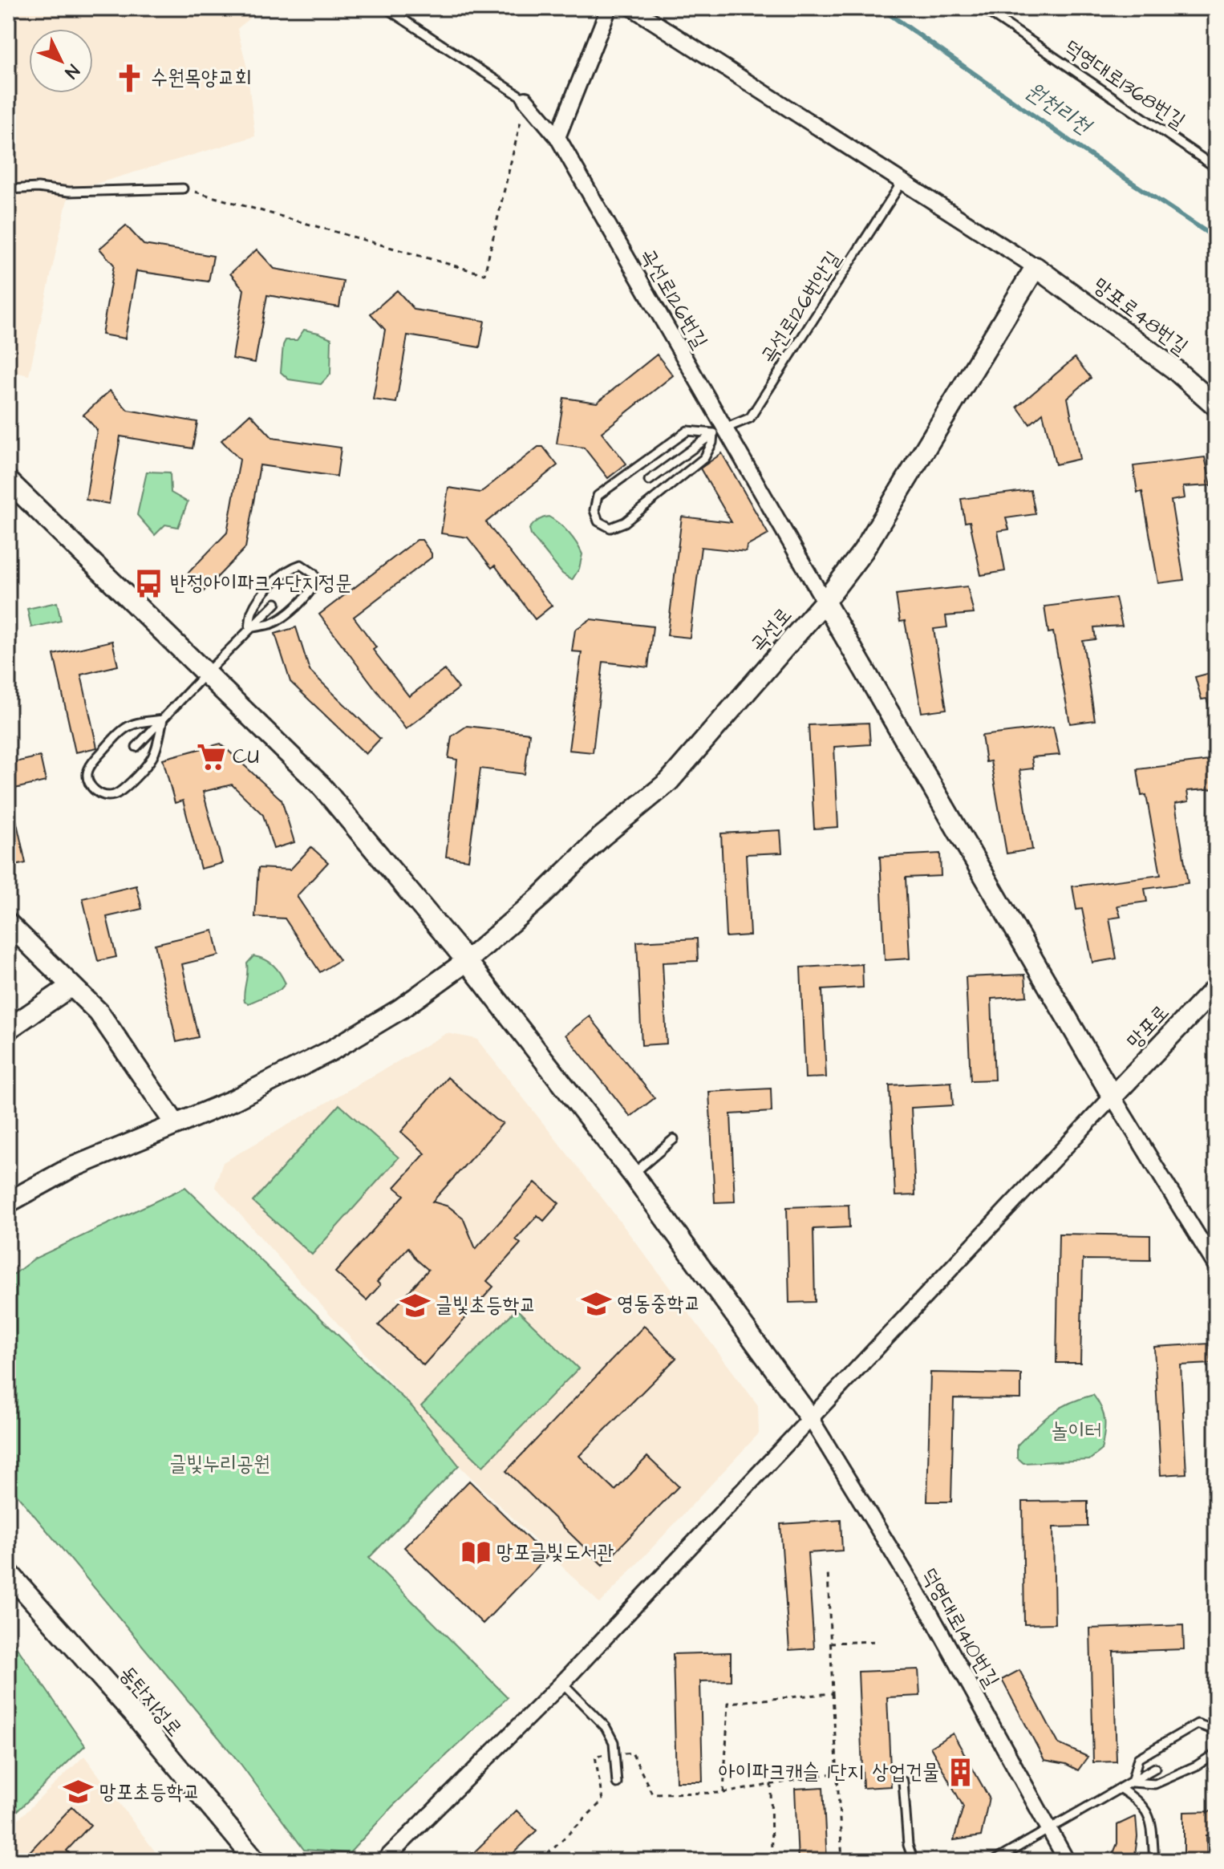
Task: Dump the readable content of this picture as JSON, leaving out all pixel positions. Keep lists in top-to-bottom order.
{
  "streets": {
    "street": [
      "곡선로126번길",
      "망포로48번길",
      "곡선로",
      "망포로",
      "덕영대로1410번길",
      "동탄지성로"
    ],
    "lane": ["덕영대로1368번길", "곡선로126번안길"]
  },
  "crossings": [
    ["곡선로126번길", "곡선로126번안길"],
    ["곡선로126번길", "곡선로"],
    ["망포로48번길", "곡선로"]
  ],
  "water": ["원천리천"],
  "parks": ["놀이터", "글빛누리공원"],
  "places": {
    "church": ["수원목양교회"],
    "bus stop": ["반정아이파크4단지정문"],
    "supermarket": ["CU"],
    "school or university": ["영동중학교", "글빛초등학교", "망포초등학교"],
    "library": ["망포글빛도서관"],
    "building": ["아이파크캐슬 1단지 상업건물"]
  },
  "north": "bottom right"
}
